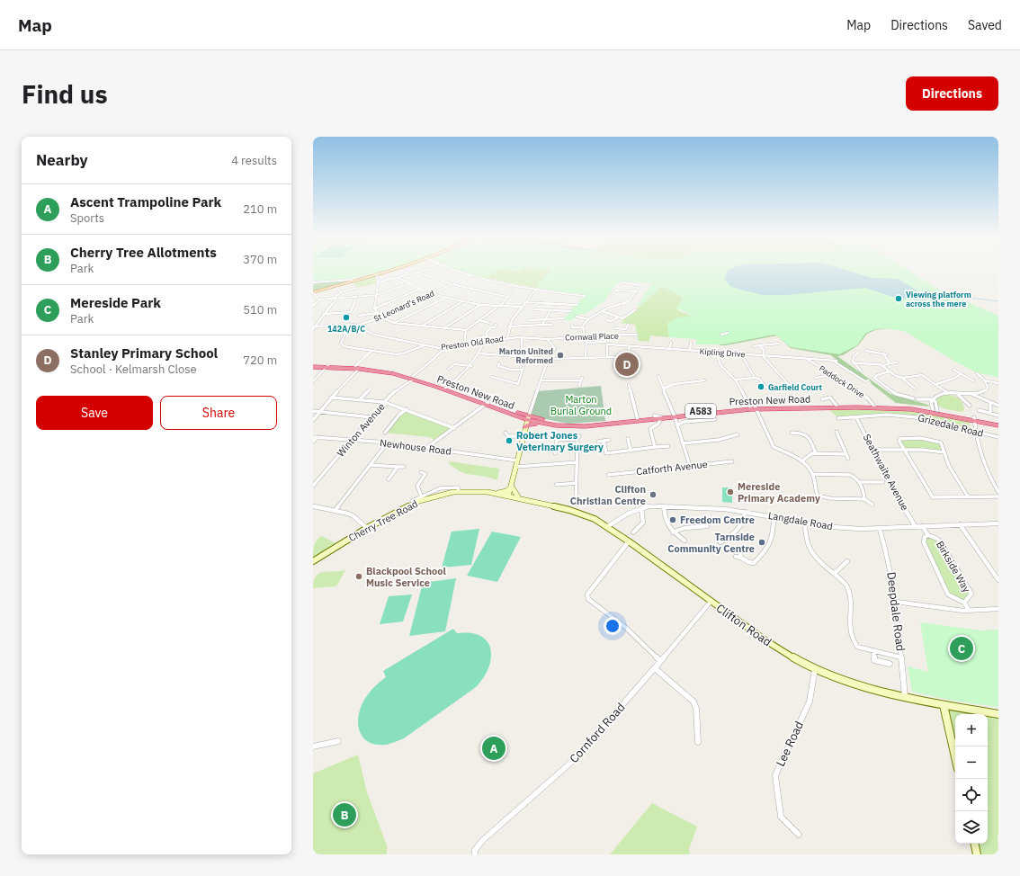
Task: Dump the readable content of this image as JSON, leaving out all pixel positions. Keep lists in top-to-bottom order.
{
  "streets": {
    "highway": ["Preston New Road", "A583"],
    "street": [
      "St Leonard's Road",
      "Cornwall Place",
      "Preston Old Road",
      "Kipling Drive",
      "Paddock Drive",
      "Grizedale Road",
      "Winton Avenue",
      "Newhouse Road",
      "Catforth Avenue",
      "Seathwaite Avenue",
      "Cherry Tree Road",
      "Langdale Road",
      "Birkside Way",
      "Deepdale Road",
      "Clifton Road",
      "Cornford Road",
      "Lee Road"
    ]
  },
  "crossings": [
    ["St Leonard's Road", "Preston Old Road"],
    ["Cornwall Place", "Preston Old Road"],
    ["Preston Old Road", "Winton Avenue"],
    ["Kipling Drive", "Paddock Drive"],
    ["Paddock Drive", "Preston New Road"],
    ["Preston New Road", "A583"],
    ["Preston New Road", "Winton Avenue"],
    ["Grizedale Road", "Seathwaite Avenue"],
    ["Winton Avenue", "Newhouse Road"],
    ["Seathwaite Avenue", "Langdale Road"],
    ["Cherry Tree Road", "Clifton Road"],
    ["Langdale Road", "Birkside Way"],
    ["Langdale Road", "Deepdale Road"],
    ["Langdale Road", "Clifton Road"],
    ["Deepdale Road", "Clifton Road"],
    ["Clifton Road", "Cornford Road"],
    ["Clifton Road", "Lee Road"]
  ],
  "parks": ["Marton Burial Ground"],
  "places": [
    "Viewing platform across the mere",
    "142A/B/C",
    "Marton United Reformed",
    "Garfield Court",
    "Robert Jones Veterinary Surgery",
    "Mereside Primary Academy",
    "Clifton Christian Centre",
    "Freedom Centre",
    "Tarnside Community Centre",
    "Blackpool School Music Service"
  ],
  "page": {
    "header": "Map",
    "nav": ["Map", "Directions", "Saved"],
    "buttons": [
      "Directions",
      ["Save", "Share"]
    ],
    "title": "Find us",
    "heading": ["Nearby", "4 results"],
    "list": [
      {
        "mark": "A",
        "name": "Ascent Trampoline Park",
        "note": "Sports",
        "value": "210 m"
      },
      {
        "mark": "B",
        "name": "Cherry Tree Allotments",
        "note": "Park",
        "value": "370 m"
      },
      {
        "mark": "C",
        "name": "Mereside Park",
        "note": "Park",
        "value": "510 m"
      },
      {
        "mark": "D",
        "name": "Stanley Primary School",
        "note": "School · Kelmarsh Close",
        "value": "720 m"
      }
    ],
    "pins": [
      "D",
      "C",
      "A",
      "B"
    ],
    "map_buttons": ["+", "−"]
  }
}
